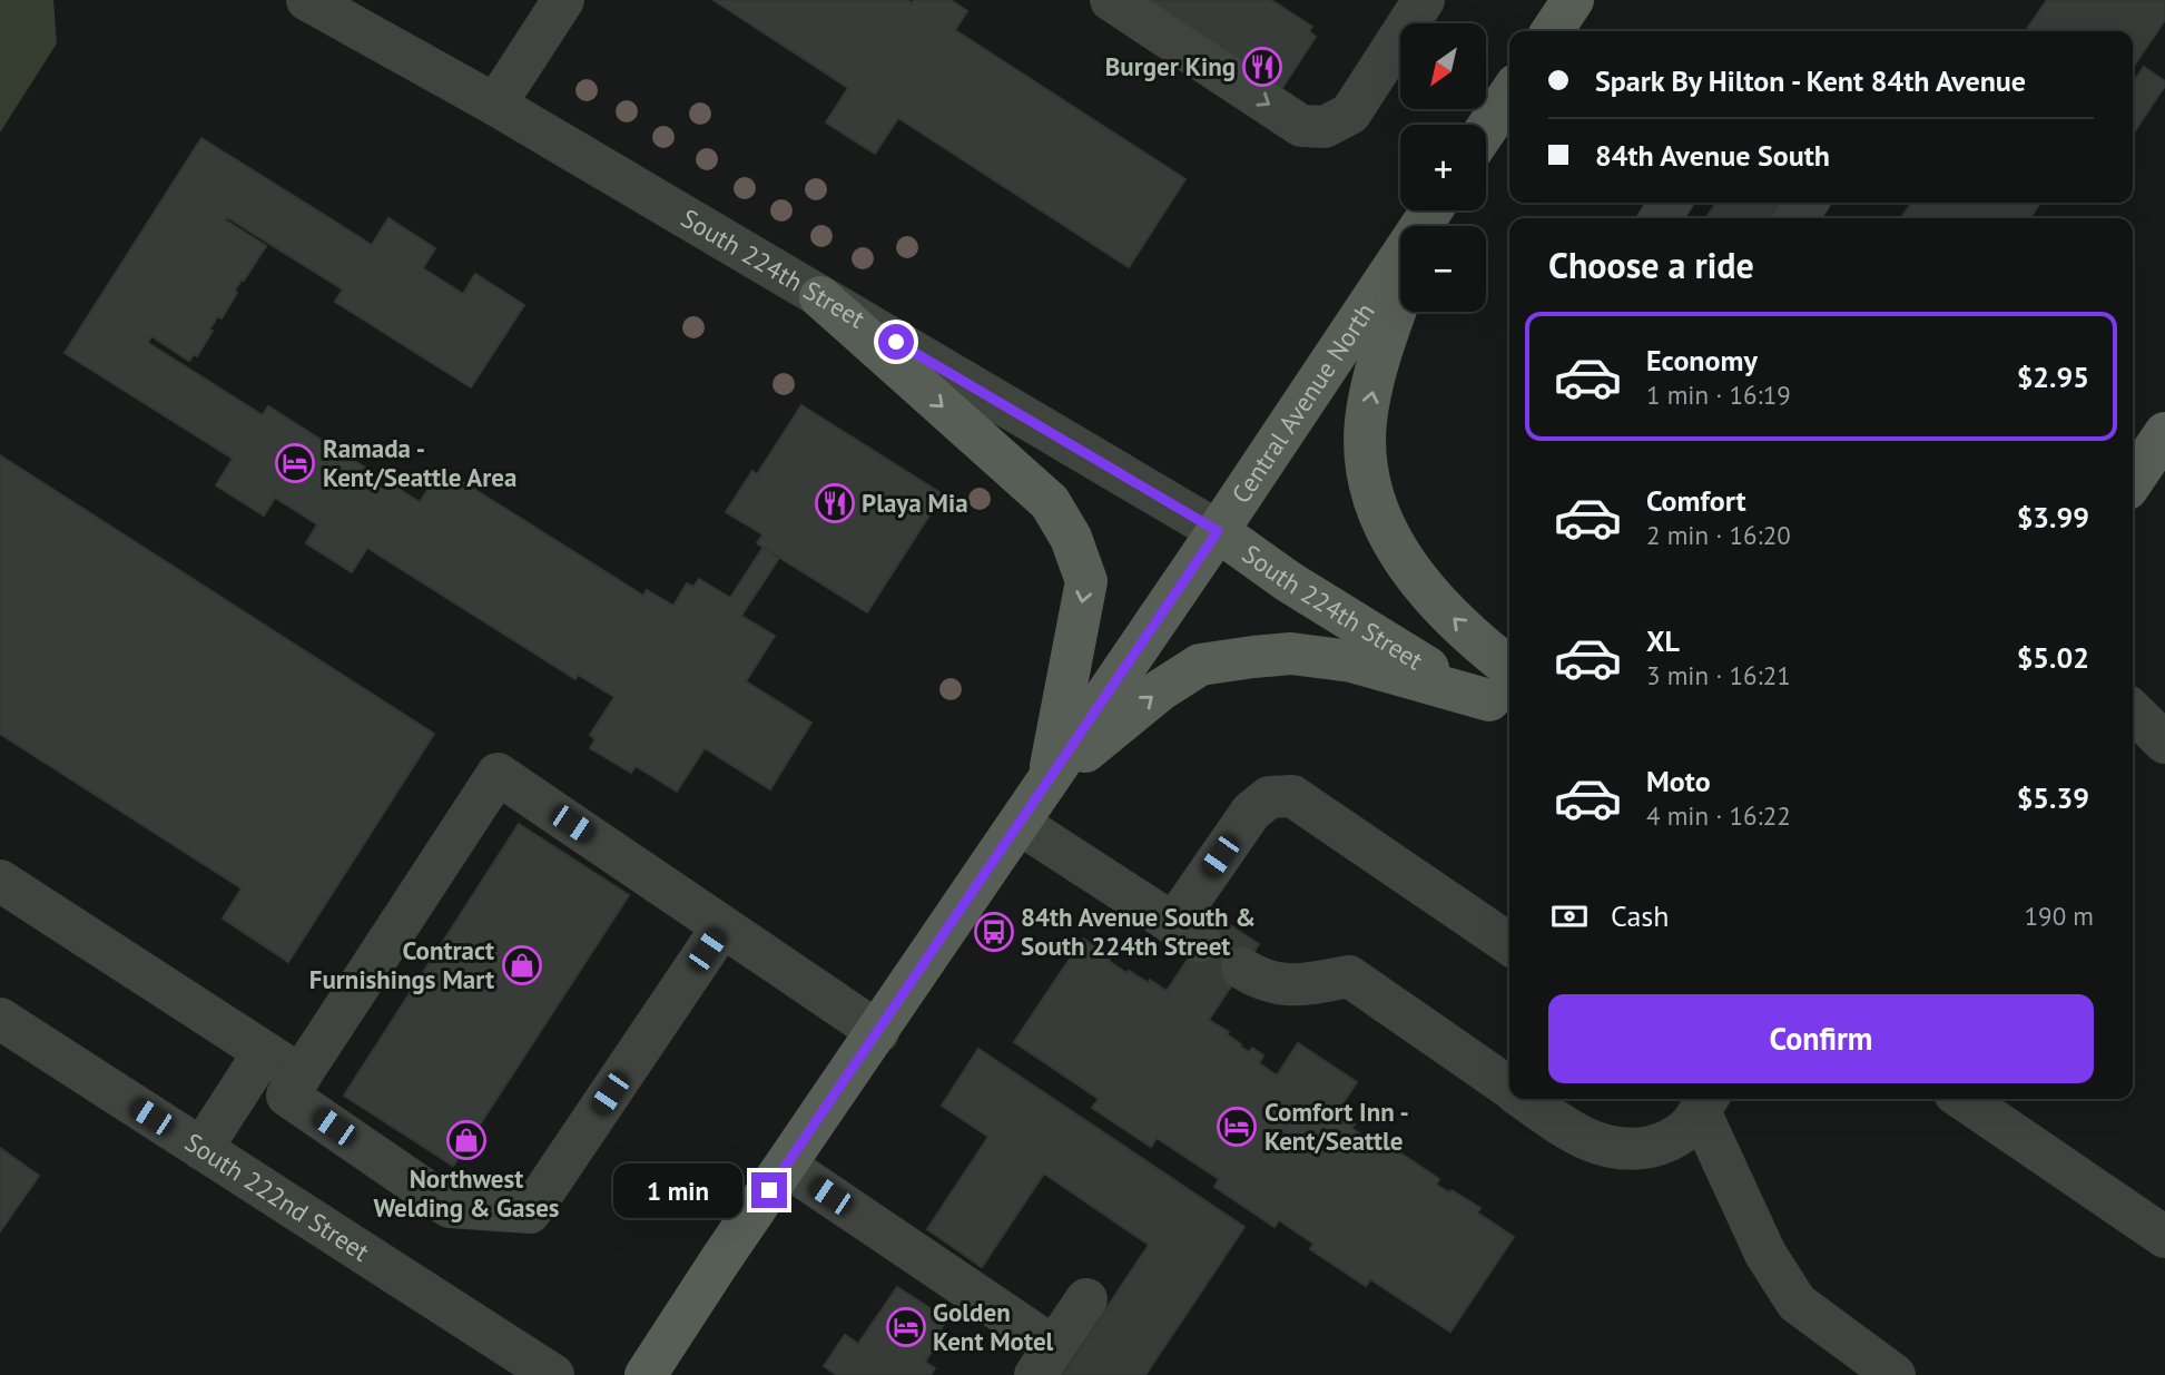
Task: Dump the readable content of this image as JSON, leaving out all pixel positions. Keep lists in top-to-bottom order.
{
  "streets": {
    "main road": ["South 224th Street", "Central Avenue North"],
    "street": ["South 222nd Street"]
  },
  "crossings": [
    ["South 224th Street", "Central Avenue North"]
  ],
  "places": {
    "restaurant": ["Burger King", "Playa Mia"],
    "hotel": ["Ramada - Kent/Seattle Area", "Comfort Inn - Kent/Seattle", "Golden Kent Motel"],
    "bus stop": ["84th Avenue South & South 224th Street"],
    "shop": ["Contract Furnishings Mart", "Northwest Welding & Gases"]
  },
  "north": "bottom left",
  "page": {
    "map_buttons": ["+", "−"],
    "banner": ["Spark By Hilton - Kent 84th Avenue", "84th Avenue South"],
    "heading": "Choose a ride",
    "list": [
      {
        "name": "Economy",
        "note": "1 min · 16:19",
        "value": "$2.95"
      },
      {
        "name": "Comfort",
        "note": "2 min · 16:20",
        "value": "$3.99"
      },
      {
        "name": "XL",
        "note": "3 min · 16:21",
        "value": "$5.02"
      },
      {
        "name": "Moto",
        "note": "4 min · 16:22",
        "value": "$5.39"
      }
    ],
    "pay": ["Cash", "190 m"],
    "buttons": "Confirm",
    "bubble": "1 min"
  }
}
